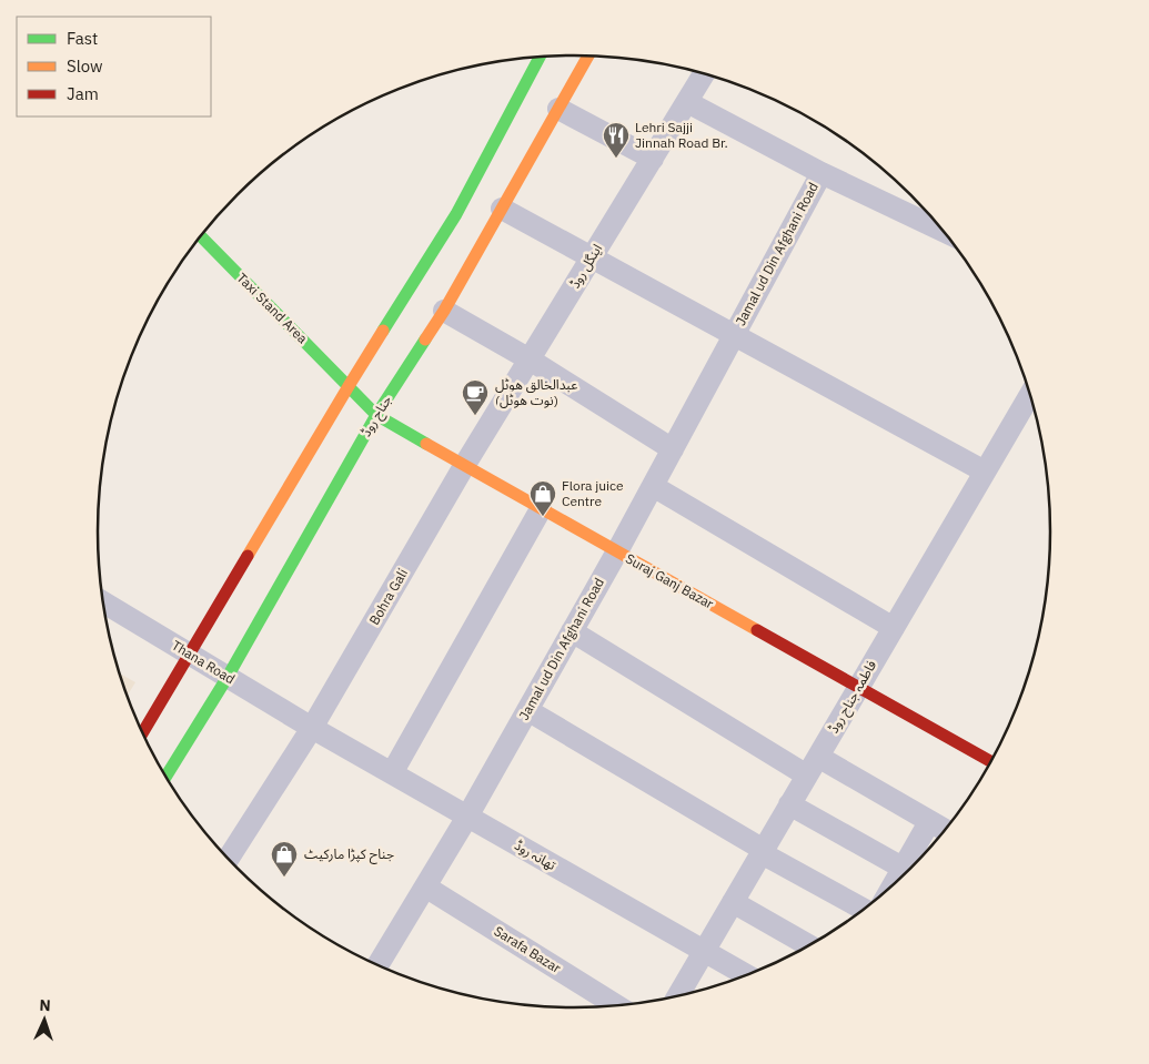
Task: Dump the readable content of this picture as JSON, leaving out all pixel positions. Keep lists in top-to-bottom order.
{
  "streets": {
    "main road": ["Taxi Stand Area", "جناح روڈ", "Suraj Ganj Bazar"],
    "street": [
      "Jamal ud Din Afghani Road",
      "اینگل روڈ",
      "Bohra Gali",
      "Thana Road",
      "فاطمہ جناح روڈ",
      "تھانہ روڈ",
      "Sarafa Bazar"
    ]
  },
  "crossings": [
    ["Jamal ud Din Afghani Road", "Suraj Ganj Bazar"],
    ["Jamal ud Din Afghani Road", "تھانہ روڈ"],
    ["Jamal ud Din Afghani Road", "Sarafa Bazar"],
    ["اینگل روڈ", "Suraj Ganj Bazar"],
    ["اینگل روڈ", "Bohra Gali"],
    ["Taxi Stand Area", "Suraj Ganj Bazar"],
    ["جناح روڈ", "Suraj Ganj Bazar"],
    ["جناح روڈ", "Thana Road"],
    ["Suraj Ganj Bazar", "Bohra Gali"],
    ["Suraj Ganj Bazar", "فاطمہ جناح روڈ"],
    ["Bohra Gali", "Thana Road"],
    ["Bohra Gali", "تھانہ روڈ"],
    ["Thana Road", "تھانہ روڈ"],
    ["فاطمہ جناح روڈ", "تھانہ روڈ"]
  ],
  "places": {
    "restaurant": ["Lehri Sajji Jinnah Road Br."],
    "cafe": ["عبدالخالق ھوٹل (توت ھوٹل)"],
    "shop": ["Flora juice Centre", "جناح کپڑا مارکیٹ"]
  },
  "legend": ["Fast", "Slow", "Jam"],
  "north": "top"
}
